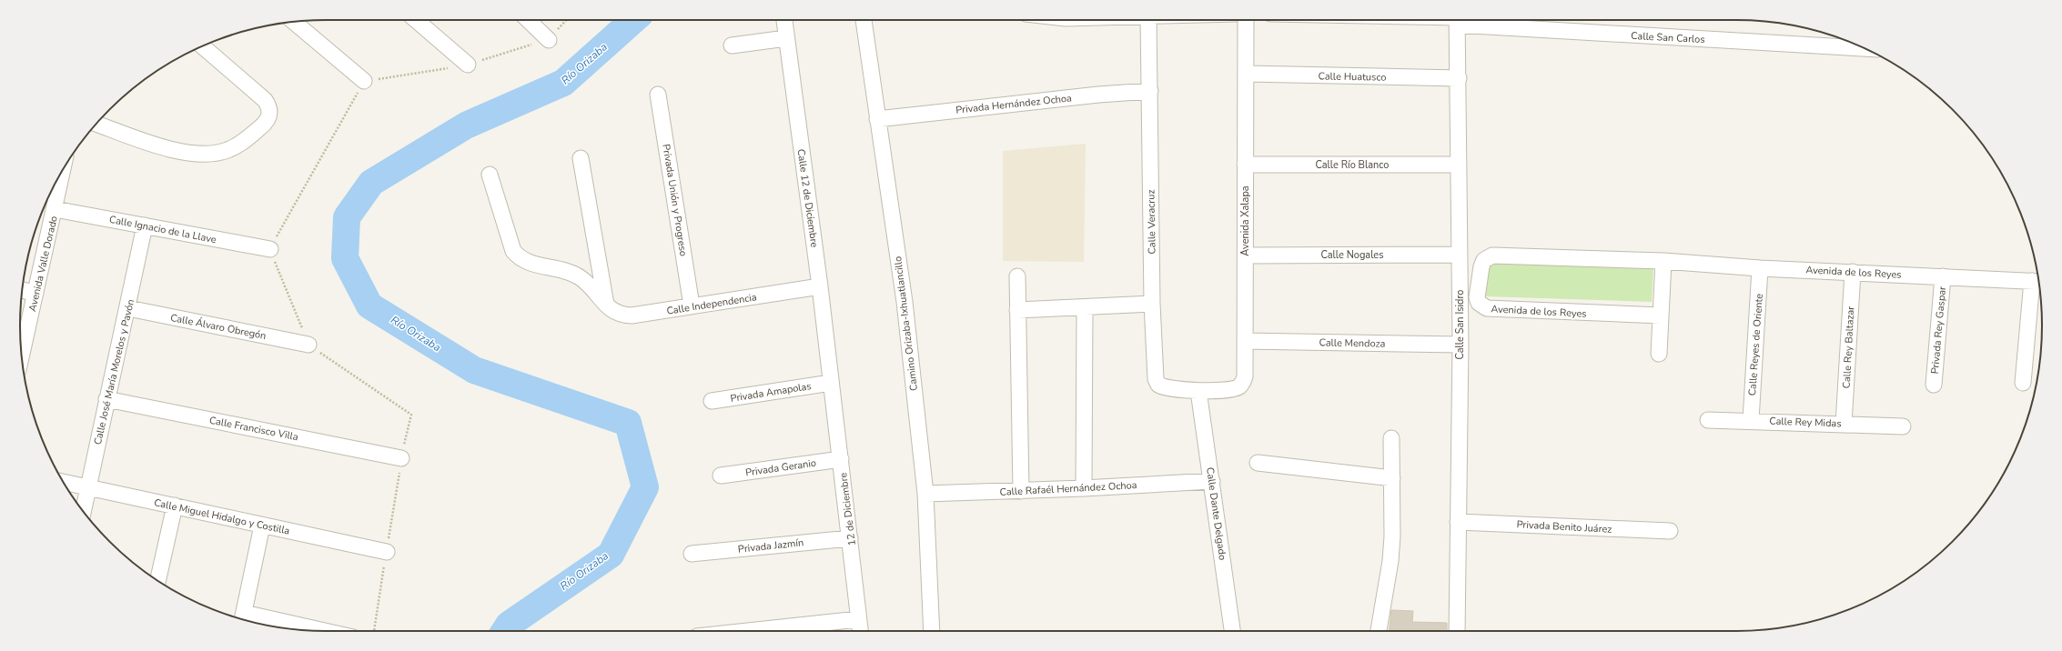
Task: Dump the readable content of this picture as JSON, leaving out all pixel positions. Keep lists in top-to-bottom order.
{
  "streets": {
    "street": [
      "Calle San Carlos",
      "Calle Huatusco",
      "Privada Hernández Ochoa",
      "Calle Río Blanco",
      "Calle 12 de Diciembre",
      "Privada Unión y Progreso",
      "Avenida Xalapa",
      "Calle Veracruz",
      "Calle Ignacio de la Llave",
      "Calle Nogales",
      "Avenida Valle Dorado",
      "Avenida de los Reyes",
      "Calle Independencia",
      "Camino Orizaba-Ixhuatlancillo",
      "Calle San Isidro",
      "Calle Álvaro Obregón",
      "Privada Rey Gaspar",
      "Calle Mendoza",
      "Calle Reyes de Oriente",
      "Calle Rey Baltazar",
      "Calle José María Morelos y Pavón",
      "Privada Amapolas",
      "Calle Rey Midas",
      "Calle Francisco Villa",
      "Privada Geranio",
      "Calle Rafaél Hernández Ochoa",
      "12 de Diciembre",
      "Calle Dante Delgado",
      "Calle Miguel Hidalgo y Costilla",
      "Privada Benito Juárez",
      "Privada Jazmín"
    ]
  },
  "crossings": [
    ["Calle Huatusco", "Avenida Xalapa"],
    ["Calle Huatusco", "Calle San Isidro"],
    ["Privada Hernández Ochoa", "Calle Veracruz"],
    ["Privada Hernández Ochoa", "Camino Orizaba-Ixhuatlancillo"],
    ["Calle Río Blanco", "Avenida Xalapa"],
    ["Calle Río Blanco", "Calle San Isidro"],
    ["Calle 12 de Diciembre", "Calle Independencia"],
    ["Calle 12 de Diciembre", "Privada Amapolas"],
    ["Calle 12 de Diciembre", "12 de Diciembre"],
    ["Privada Unión y Progreso", "Calle Independencia"],
    ["Avenida Xalapa", "Calle Veracruz"],
    ["Avenida Xalapa", "Calle Nogales"],
    ["Avenida Xalapa", "Calle Mendoza"],
    ["Avenida Xalapa", "Calle Dante Delgado"],
    ["Calle Veracruz", "Calle Dante Delgado"],
    ["Calle Ignacio de la Llave", "Avenida Valle Dorado"],
    ["Calle Ignacio de la Llave", "Calle José María Morelos y Pavón"],
    ["Calle Nogales", "Calle San Isidro"],
    ["Avenida de los Reyes", "Privada Rey Gaspar"],
    ["Avenida de los Reyes", "Calle Reyes de Oriente"],
    ["Avenida de los Reyes", "Calle Rey Baltazar"],
    ["Camino Orizaba-Ixhuatlancillo", "Calle Rafaél Hernández Ochoa"],
    ["Calle San Isidro", "Calle Mendoza"],
    ["Calle San Isidro", "Privada Benito Juárez"],
    ["Calle Álvaro Obregón", "Calle José María Morelos y Pavón"],
    ["Calle Reyes de Oriente", "Calle Rey Midas"],
    ["Calle Rey Baltazar", "Calle Rey Midas"],
    ["Calle José María Morelos y Pavón", "Calle Francisco Villa"],
    ["Calle José María Morelos y Pavón", "Calle Miguel Hidalgo y Costilla"],
    ["Privada Amapolas", "12 de Diciembre"],
    ["Privada Geranio", "12 de Diciembre"],
    ["Calle Rafaél Hernández Ochoa", "Calle Dante Delgado"],
    ["12 de Diciembre", "Privada Jazmín"]
  ],
  "water": ["Río Orizaba"]
}
